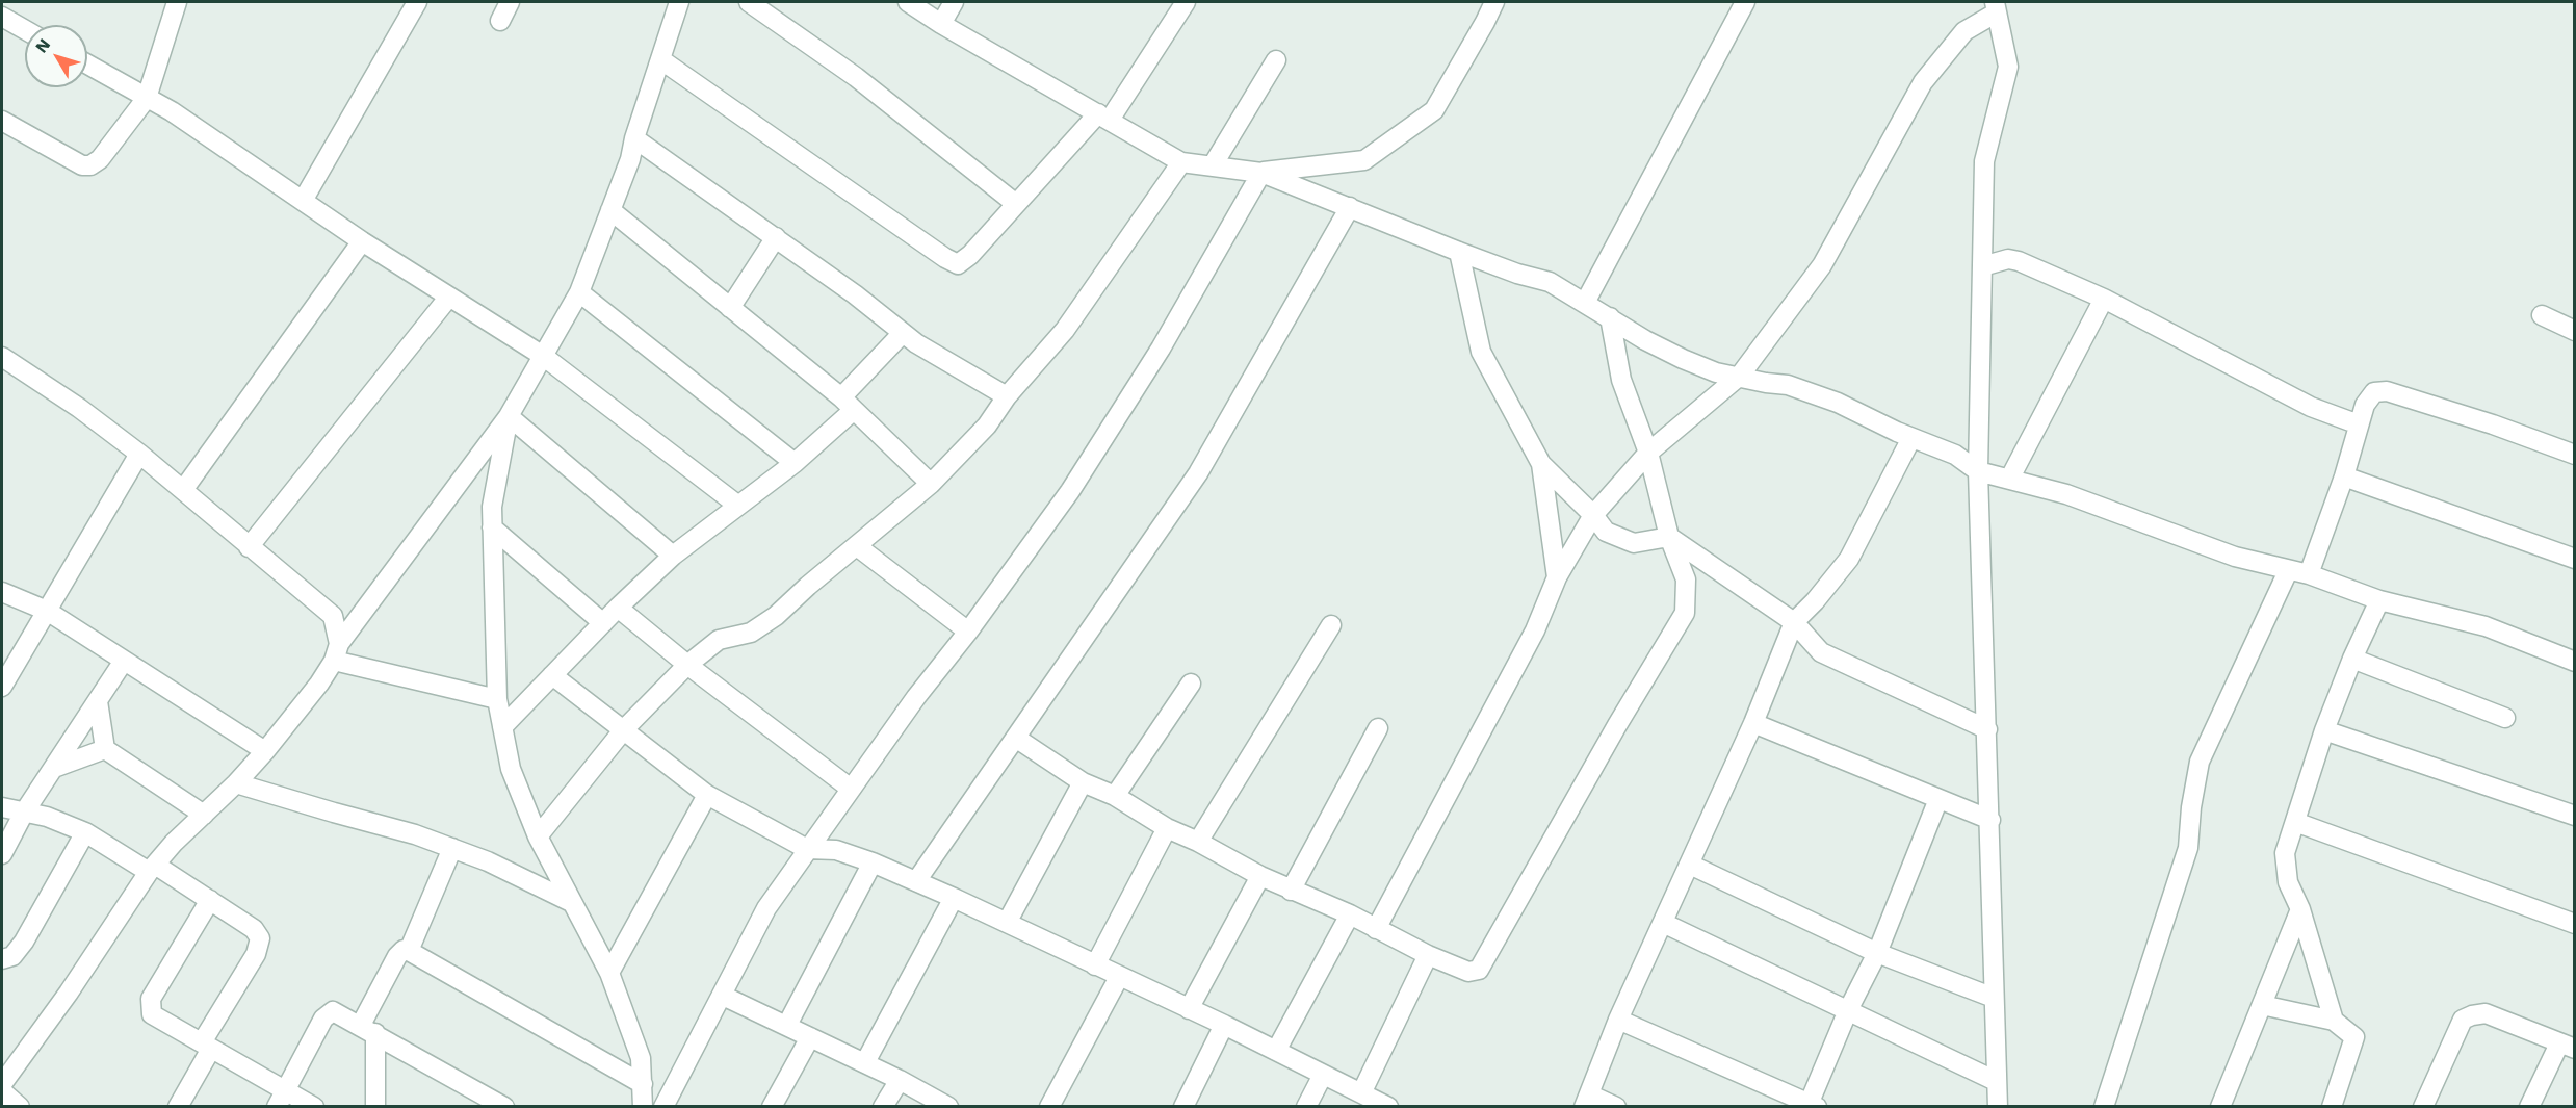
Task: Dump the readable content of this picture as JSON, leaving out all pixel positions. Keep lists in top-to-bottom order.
{
  "north": "top left"
}
